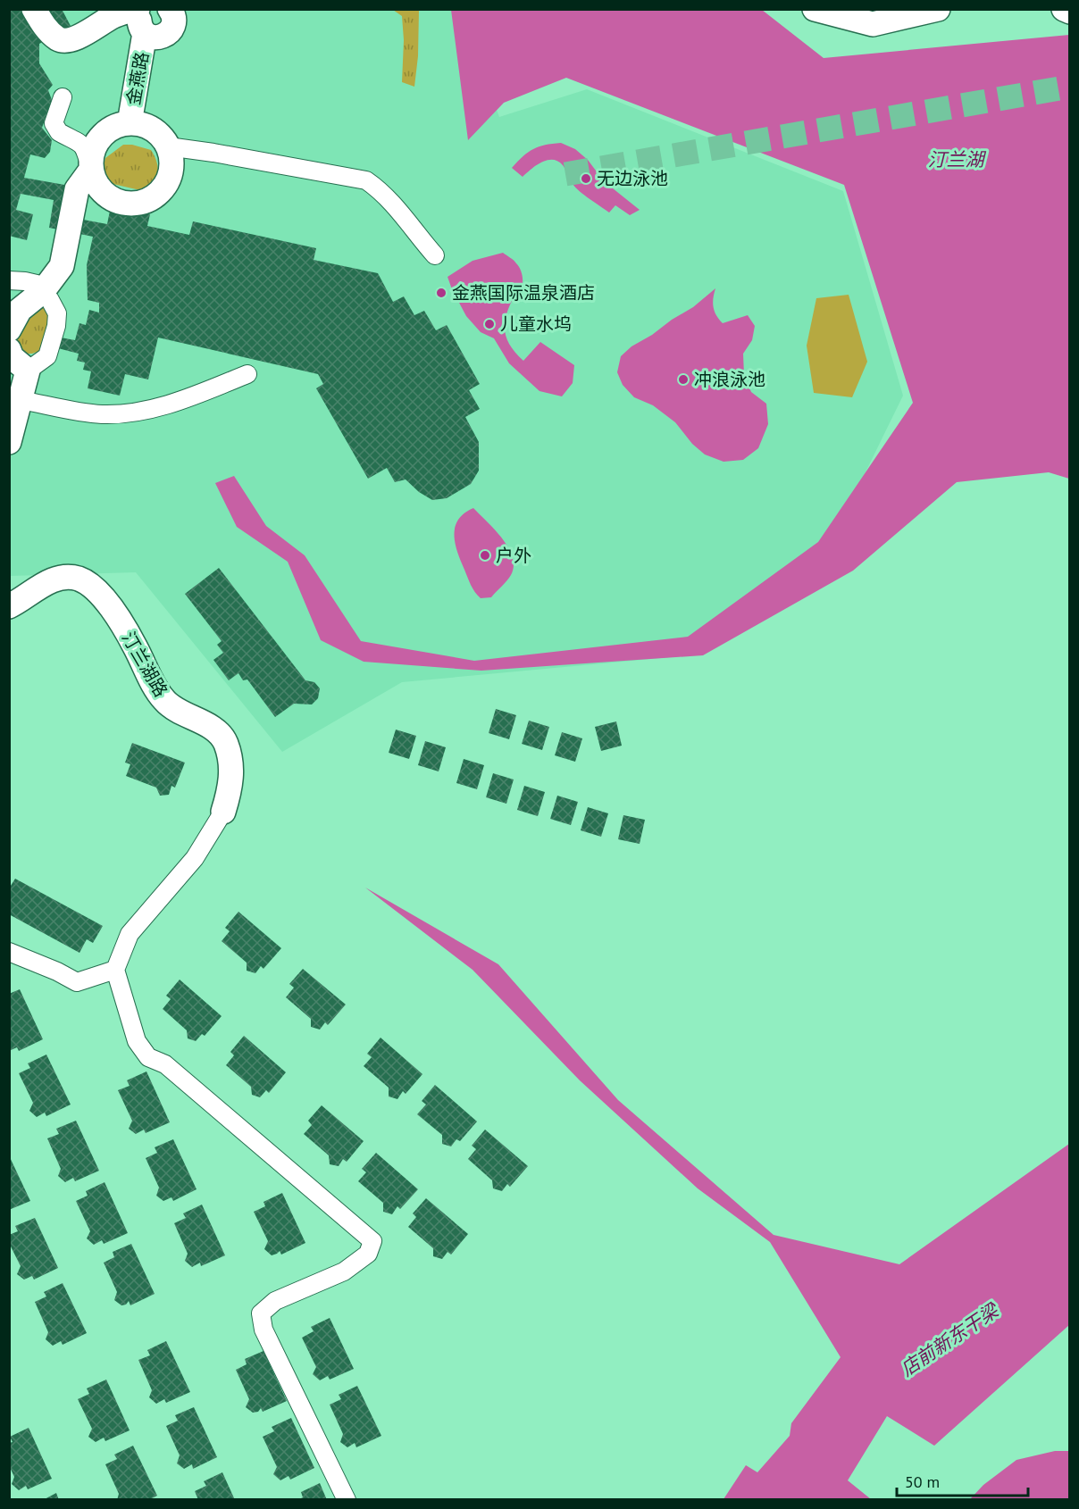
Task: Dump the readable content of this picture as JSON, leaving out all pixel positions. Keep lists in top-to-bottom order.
{
  "streets": {
    "street": ["金燕路", "汀兰湖路"]
  },
  "water": ["汀兰湖", "店前新东干梁"],
  "places": [
    "无边泳池",
    "金燕国际温泉酒店",
    "儿童水坞",
    "冲浪泳池",
    "户外"
  ],
  "scale_bar": "50 m"
}
